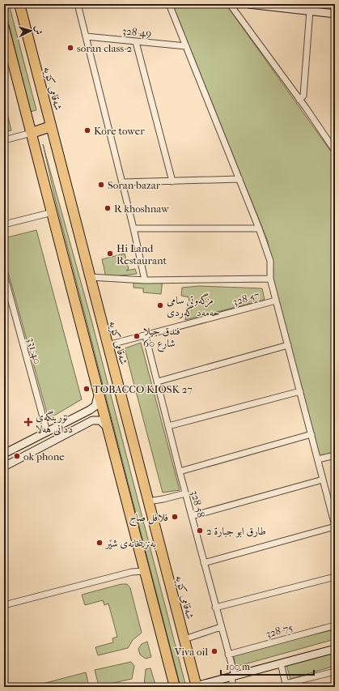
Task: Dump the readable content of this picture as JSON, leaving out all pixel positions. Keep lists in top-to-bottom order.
{
  "streets": {
    "highway": ["شەقامی کۆیە"],
    "street": [
      "328-49",
      "328-57",
      "331-40",
      "328-58",
      "328-75"
    ]
  },
  "crossings": [
    ["شەقامی کۆیە", "328-57"],
    ["328-57", "328-58"],
    ["328-58", "328-75"]
  ],
  "places": {
    "other": [
      "soran class-2",
      "Kore tower",
      "Soran bazar",
      "R khoshnaw",
      "Hi Land Restaurant",
      "مزگەوتی سامی حەمەد گەردی",
      "فندق جيلا شارع 60",
      "TOBACCO KIOSK 27",
      "ok phone",
      "فلافل صاج",
      "طارق ابو جبارة 2",
      "بەنزینخانەی شێر",
      "Viva oil"
    ],
    "health": ["نۆرینگەی ددانی هەلا"]
  },
  "scale_bar": "100 m",
  "north": "right"
}
